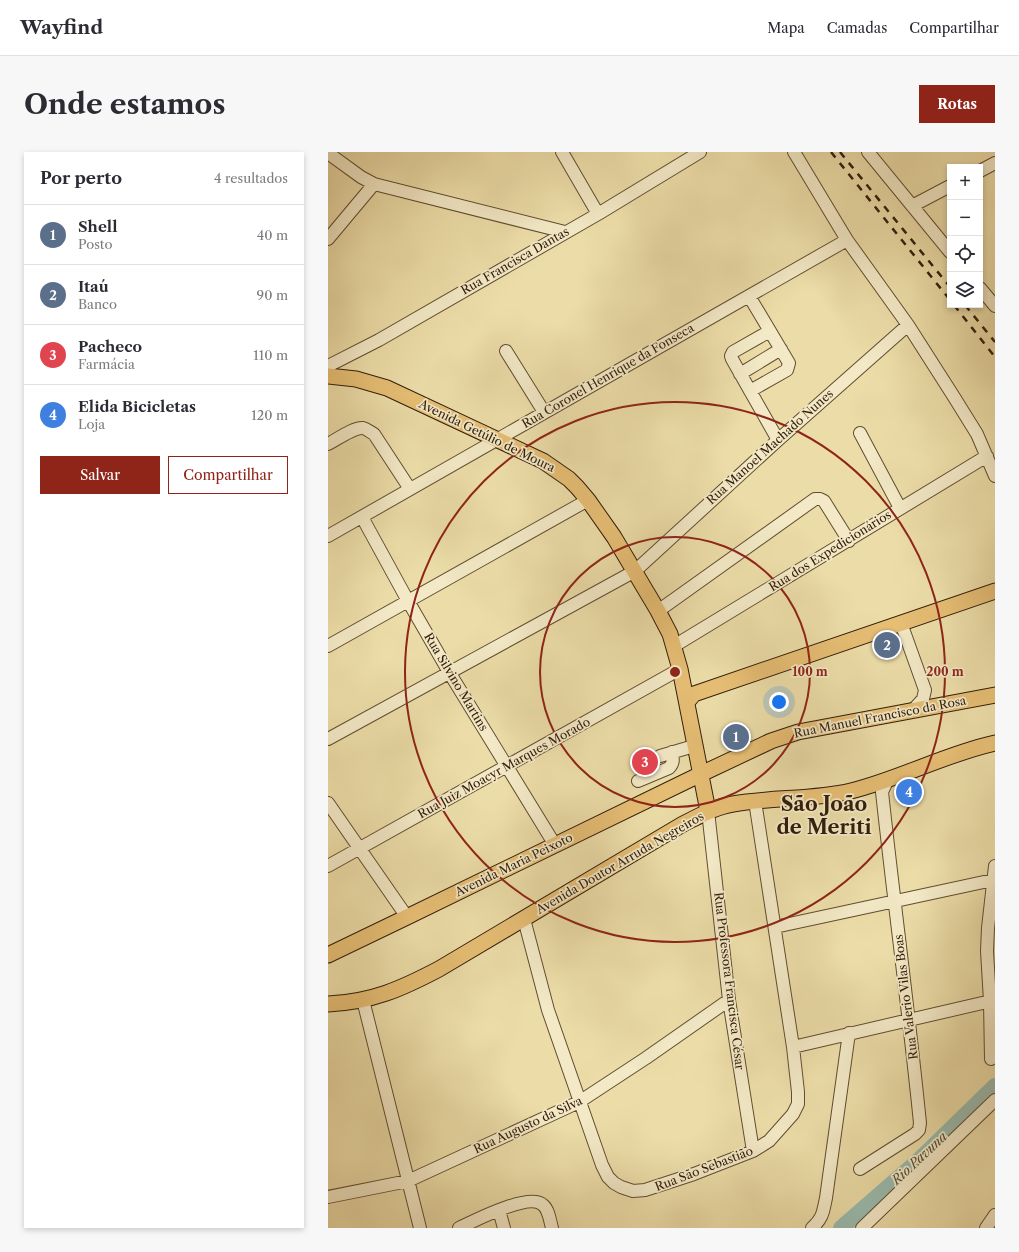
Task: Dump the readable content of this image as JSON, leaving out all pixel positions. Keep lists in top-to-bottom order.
{
  "streets": {
    "main road": [
      "Avenida Getúlio de Moura",
      "Rua Manuel Francisco da Rosa",
      "Avenida Doutor Arruda Negreiros",
      "Avenida Maria Peixoto"
    ],
    "street": [
      "Rua Francisca Dantas",
      "Rua Coronel Henrique da Fonseca",
      "Rua Manoel Machado Nunes",
      "Rua dos Expedicionários",
      "Rua Silvino Martins",
      "Rua Juiz Moacyr Marques Morado",
      "Rua Professora Francisca César",
      "Rua Valerio Vilas Boas",
      "Rua Augusto da Silva",
      "Rua São Sebastião"
    ]
  },
  "crossings": [
    ["Rua Coronel Henrique da Fonseca", "Avenida Getúlio de Moura"],
    ["Rua Coronel Henrique da Fonseca", "Rua Silvino Martins"],
    ["Avenida Getúlio de Moura", "Rua Manoel Machado Nunes"],
    ["Avenida Getúlio de Moura", "Rua dos Expedicionários"],
    ["Avenida Getúlio de Moura", "Rua Manuel Francisco da Rosa"],
    ["Avenida Getúlio de Moura", "Rua Juiz Moacyr Marques Morado"],
    ["Avenida Getúlio de Moura", "Avenida Doutor Arruda Negreiros"],
    ["Avenida Getúlio de Moura", "Avenida Maria Peixoto"],
    ["Avenida Getúlio de Moura", "Rua Professora Francisca César"],
    ["Rua Manoel Machado Nunes", "Rua Silvino Martins"],
    ["Rua Silvino Martins", "Rua Juiz Moacyr Marques Morado"],
    ["Rua Silvino Martins", "Avenida Maria Peixoto"],
    ["Rua Manuel Francisco da Rosa", "Avenida Maria Peixoto"],
    ["Avenida Doutor Arruda Negreiros", "Rua Professora Francisca César"],
    ["Avenida Doutor Arruda Negreiros", "Rua Valerio Vilas Boas"],
    ["Avenida Doutor Arruda Negreiros", "Rua São Sebastião"],
    ["Rua Professora Francisca César", "Rua Augusto da Silva"],
    ["Rua Professora Francisca César", "Rua São Sebastião"],
    ["Rua Augusto da Silva", "Rua São Sebastião"]
  ],
  "districts": ["São João de Meriti"],
  "water": ["Rio Pavuna"],
  "page": {
    "header": "Wayfind",
    "nav": ["Mapa", "Camadas", "Compartilhar"],
    "buttons": [
      "Rotas",
      ["Salvar", "Compartilhar"]
    ],
    "title": "Onde estamos",
    "heading": ["Por perto", "4 resultados"],
    "map_buttons": ["+", "−"],
    "list": [
      {
        "mark": "1",
        "name": "Shell",
        "note": "Posto",
        "value": "40 m"
      },
      {
        "mark": "2",
        "name": "Itaú",
        "note": "Banco",
        "value": "90 m"
      },
      {
        "mark": "3",
        "name": "Pacheco",
        "note": "Farmácia",
        "value": "110 m"
      },
      {
        "mark": "4",
        "name": "Elida Bicicletas",
        "note": "Loja",
        "value": "120 m"
      }
    ],
    "pins": [
      "2",
      "1",
      "3",
      "4"
    ]
  },
  "rings": ["100 m", "200 m"]
}
